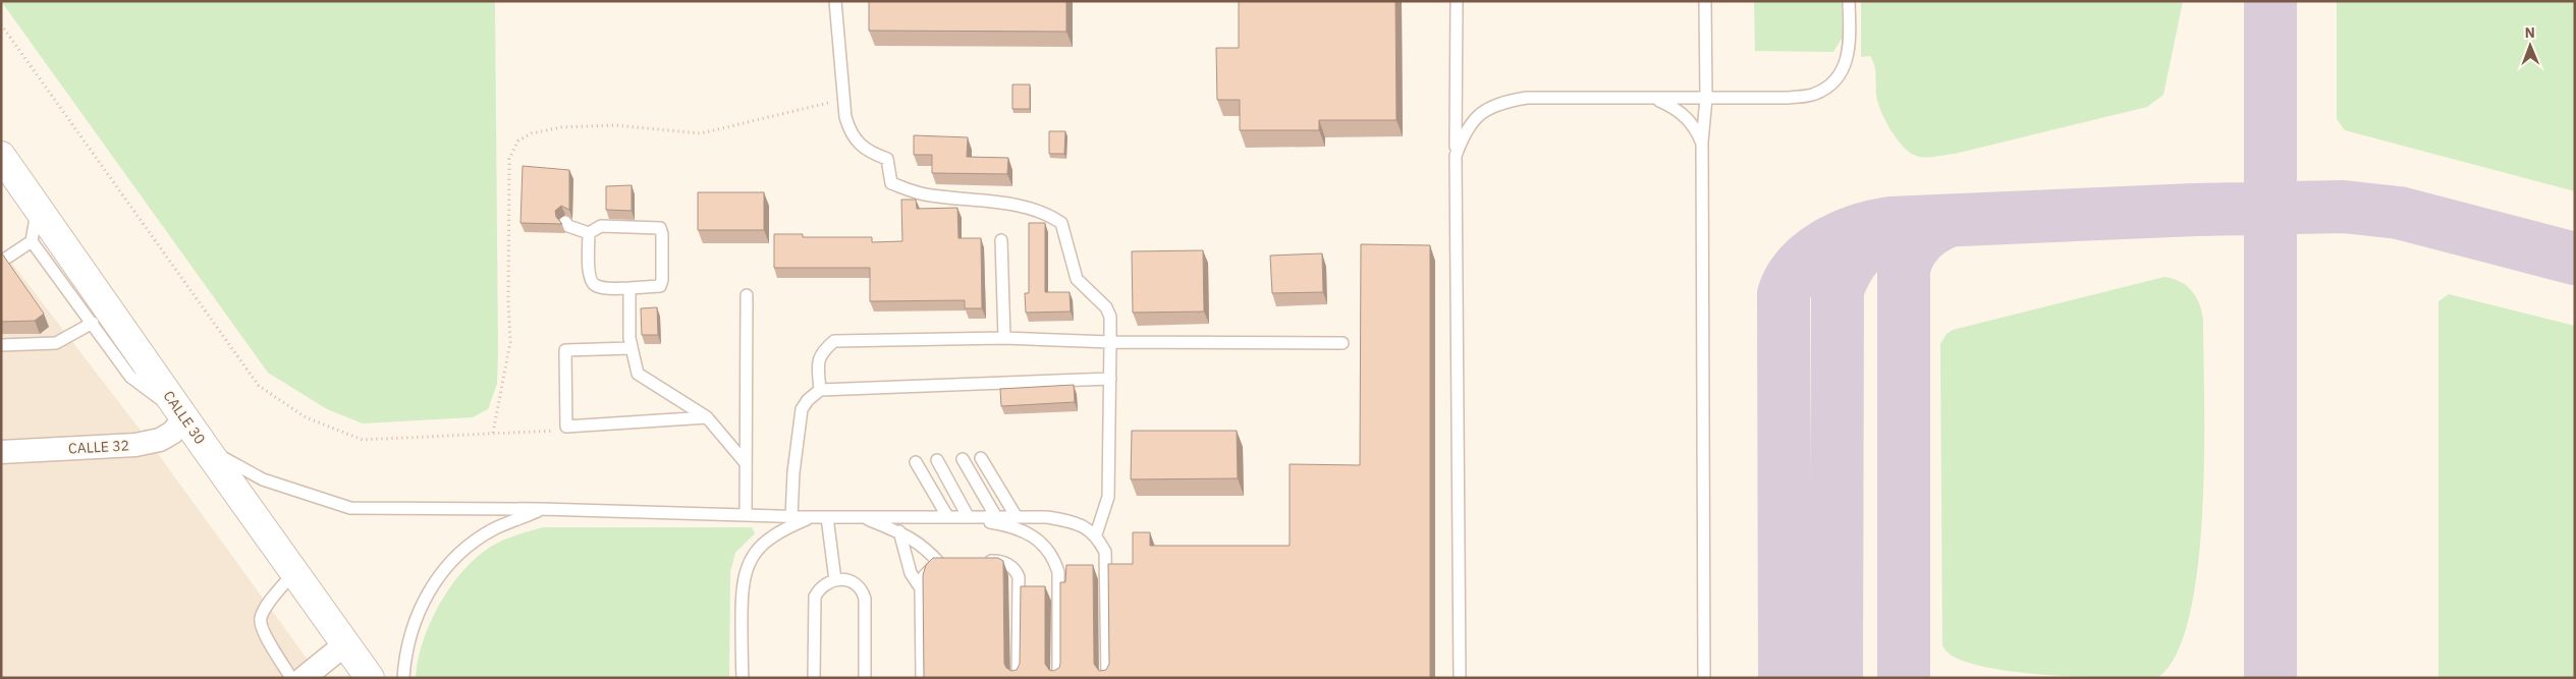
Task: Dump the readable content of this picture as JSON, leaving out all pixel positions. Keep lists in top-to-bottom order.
{
  "streets": {
    "street": ["CALLE 30", "CALLE 32"]
  },
  "crossings": [
    ["CALLE 30", "CALLE 32"]
  ],
  "north": "top"
}
